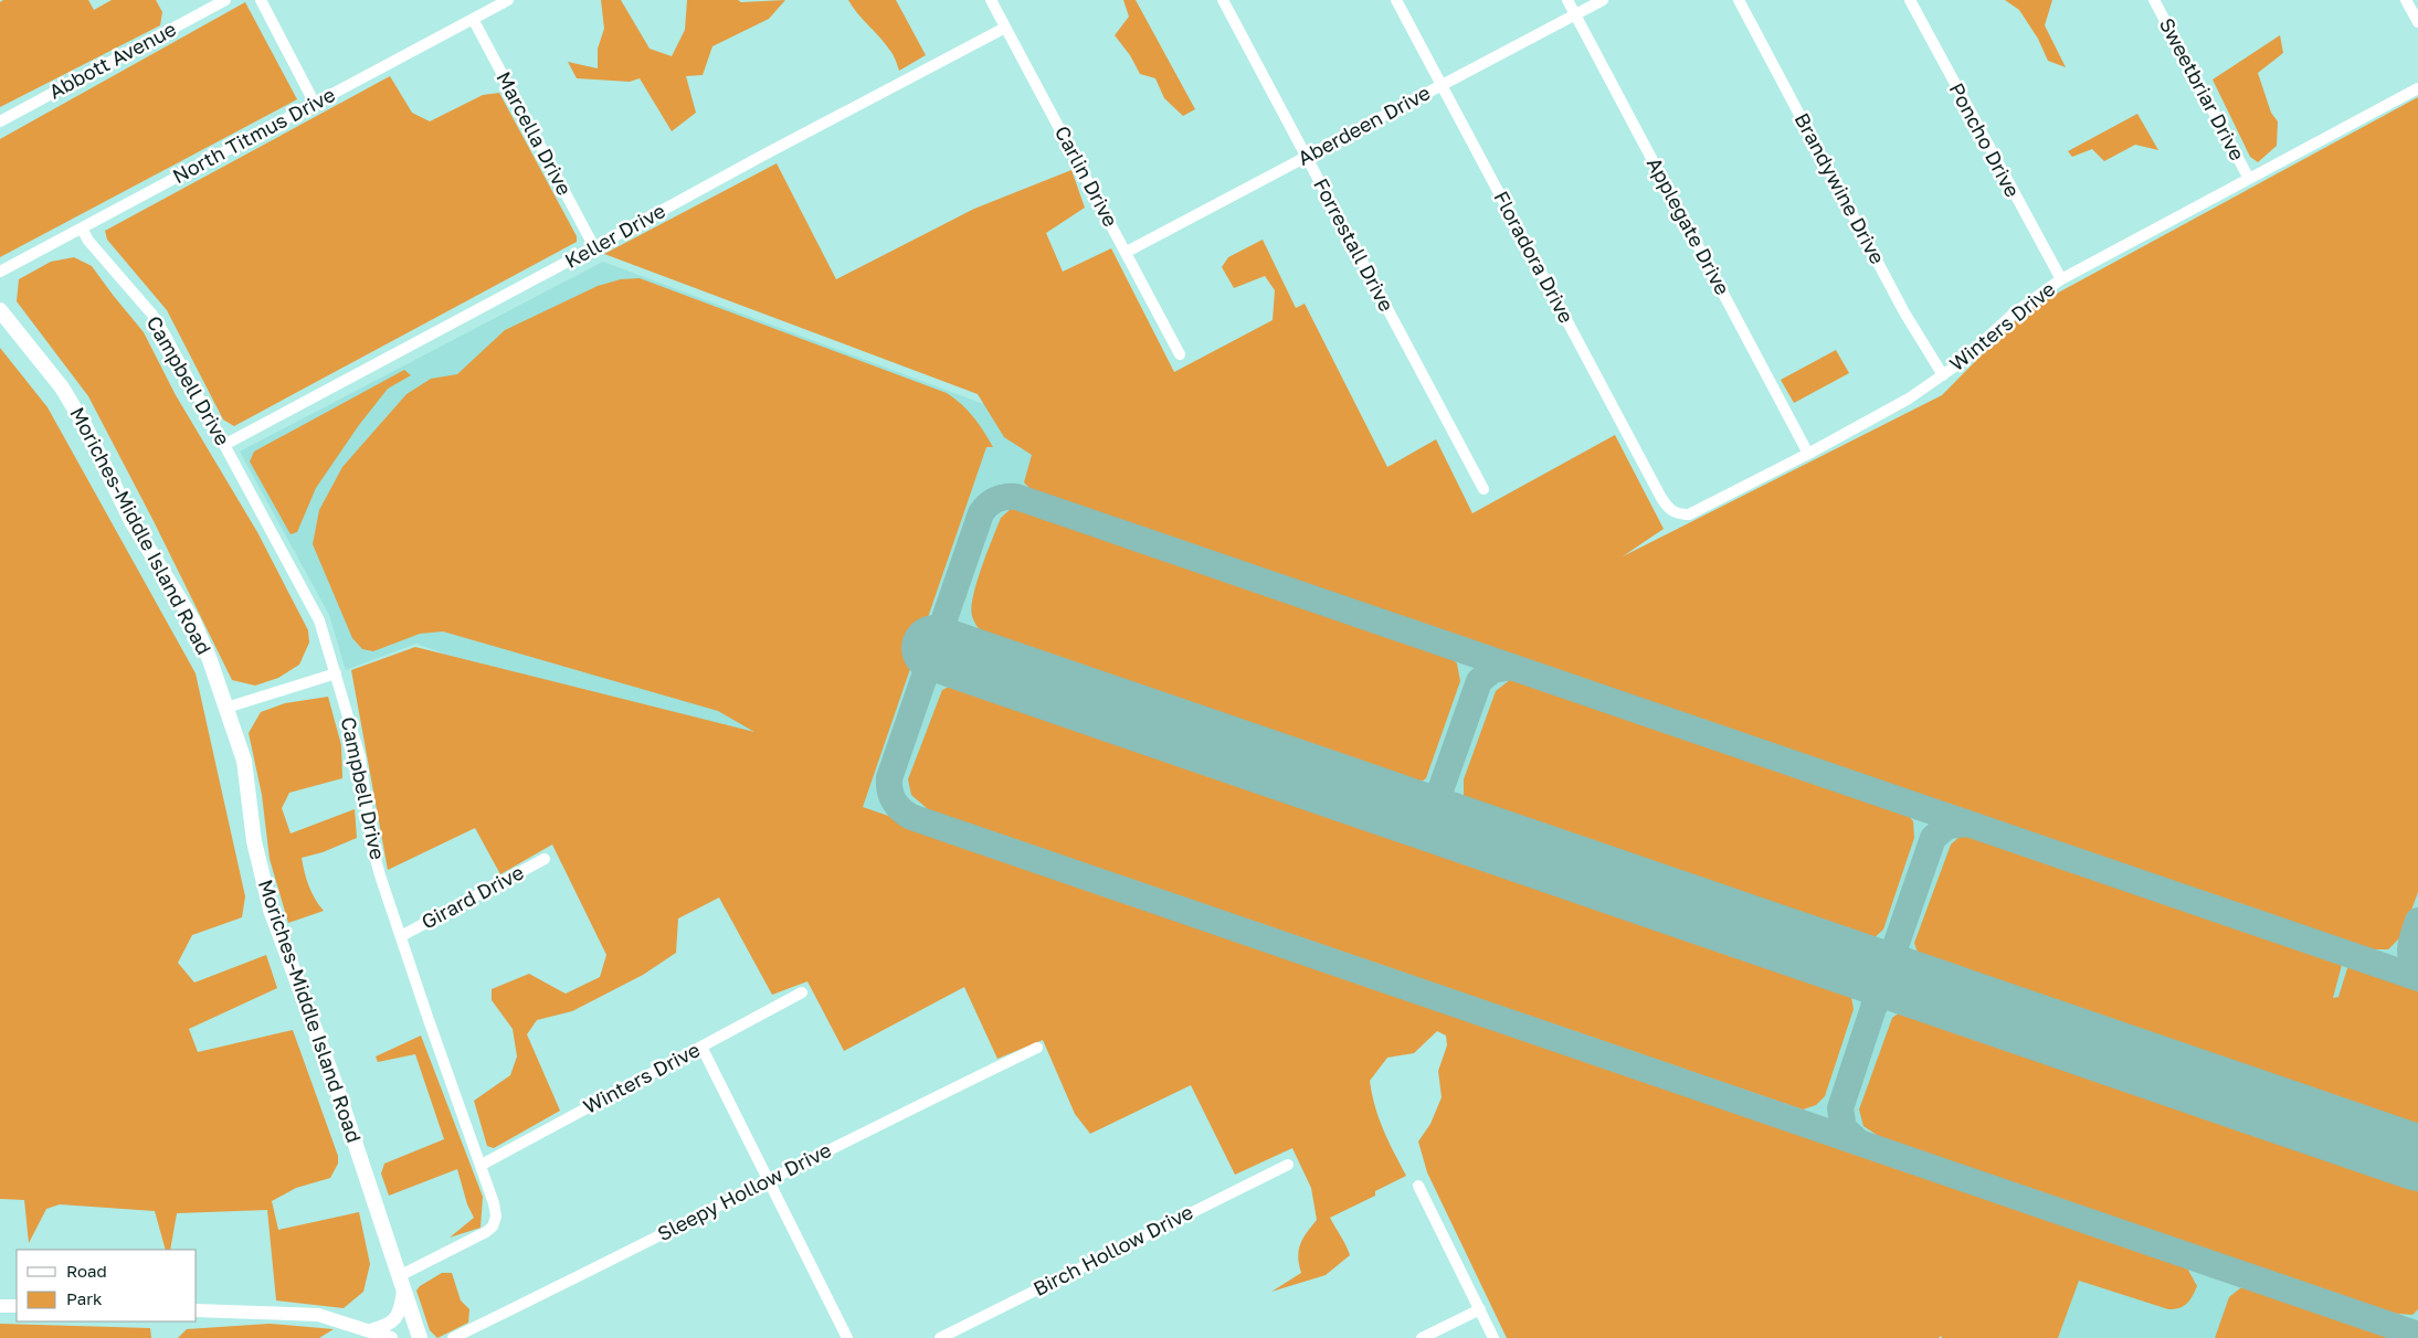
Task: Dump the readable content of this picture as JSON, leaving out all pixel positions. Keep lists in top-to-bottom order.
{
  "streets": {
    "main road": ["Moriches-Middle Island Road"],
    "street": [
      "Abbott Avenue",
      "Sweetbriar Drive",
      "Aberdeen Drive",
      "Marcella Drive",
      "North Titmus Drive",
      "Poncho Drive",
      "Carlin Drive",
      "Brandywine Drive",
      "Applegate Drive",
      "Keller Drive",
      "Forrestall Drive",
      "Floradora Drive",
      "Winters Drive",
      "Campbell Drive",
      "Girard Drive",
      "Sleepy Hollow Drive",
      "Birch Hollow Drive"
    ]
  },
  "crossings": [
    ["Sweetbriar Drive", "Winters Drive"],
    ["Aberdeen Drive", "Carlin Drive"],
    ["Aberdeen Drive", "Applegate Drive"],
    ["Aberdeen Drive", "Forrestall Drive"],
    ["Aberdeen Drive", "Floradora Drive"],
    ["Marcella Drive", "North Titmus Drive"],
    ["Marcella Drive", "Keller Drive"],
    ["North Titmus Drive", "Campbell Drive"],
    ["Poncho Drive", "Winters Drive"],
    ["Carlin Drive", "Keller Drive"],
    ["Brandywine Drive", "Winters Drive"],
    ["Applegate Drive", "Winters Drive"],
    ["Keller Drive", "Campbell Drive"],
    ["Floradora Drive", "Winters Drive"],
    ["Winters Drive", "Campbell Drive"],
    ["Campbell Drive", "Moriches-Middle Island Road"],
    ["Campbell Drive", "Girard Drive"]
  ],
  "legend": ["Road", "Park"]
}
